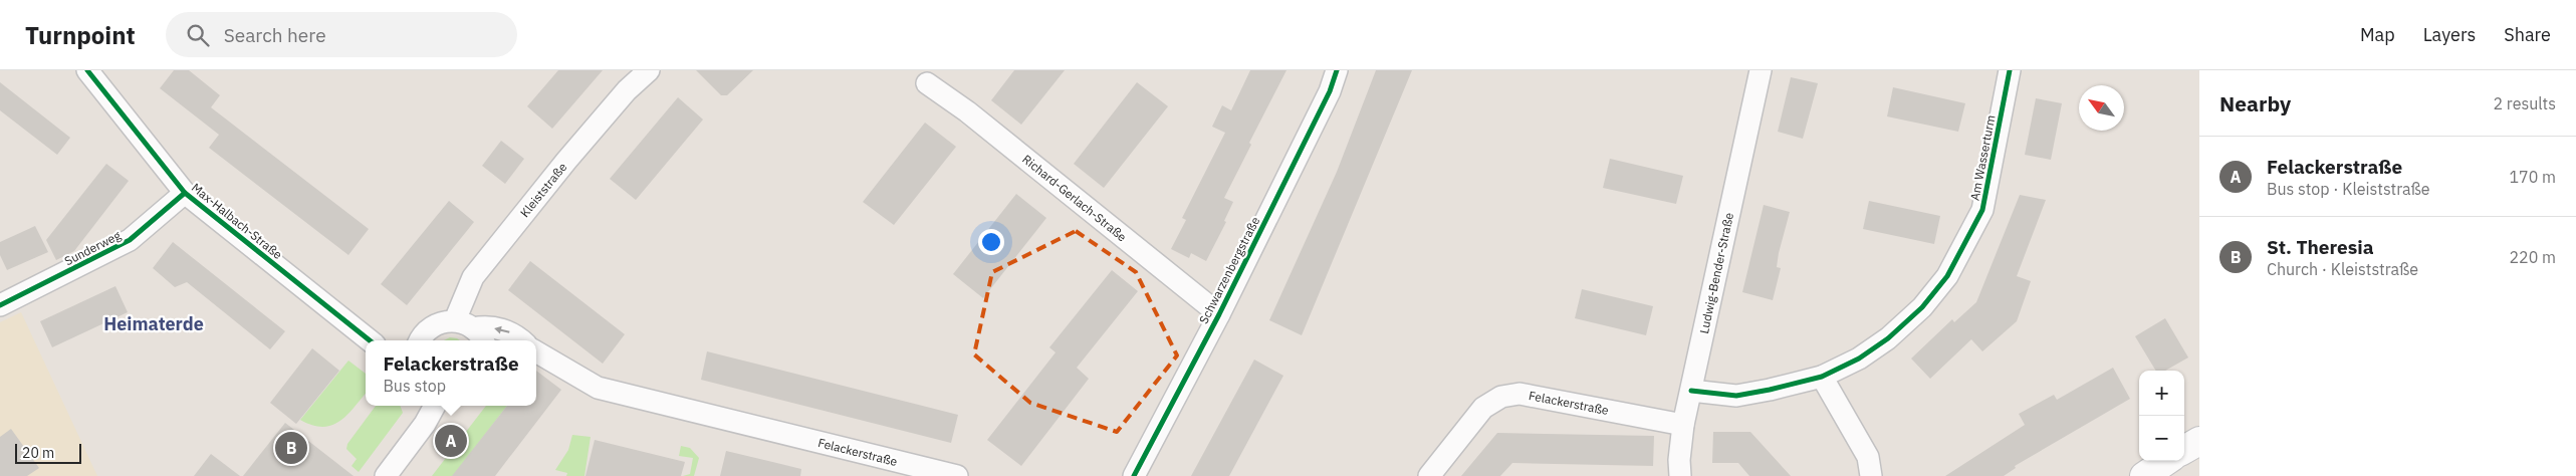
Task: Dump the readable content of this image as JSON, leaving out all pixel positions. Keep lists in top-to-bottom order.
{
  "streets": {
    "street": [
      "Am Wasserturm",
      "Kleiststraße",
      "Richard-Gerlach-Straße",
      "Max-Halbach-Straße",
      "Sunderweg",
      "Schwarzenbergstraße",
      "Ludwig-Bender-Straße",
      "Felackerstraße"
    ]
  },
  "crossings": [
    ["Am Wasserturm", "Ludwig-Bender-Straße"],
    ["Richard-Gerlach-Straße", "Schwarzenbergstraße"],
    ["Max-Halbach-Straße", "Sunderweg"],
    ["Ludwig-Bender-Straße", "Felackerstraße"]
  ],
  "districts": ["Heimaterde"],
  "scale_bar": "20 m",
  "north": "top left",
  "page": {
    "header": "Turnpoint",
    "search": "Search here",
    "nav": ["Map", "Layers", "Share"],
    "heading": ["Nearby", "2 results"],
    "list": [
      {
        "mark": "A",
        "name": "Felackerstraße",
        "note": "Bus stop · Kleiststraße",
        "value": "170 m"
      },
      {
        "mark": "B",
        "name": "St. Theresia",
        "note": "Church · Kleiststraße",
        "value": "220 m"
      }
    ],
    "popup": ["Felackerstraße", "Bus stop"],
    "map_buttons": ["+", "−"],
    "pins": ["A", "B"],
    "scale": "20 m"
  }
}
